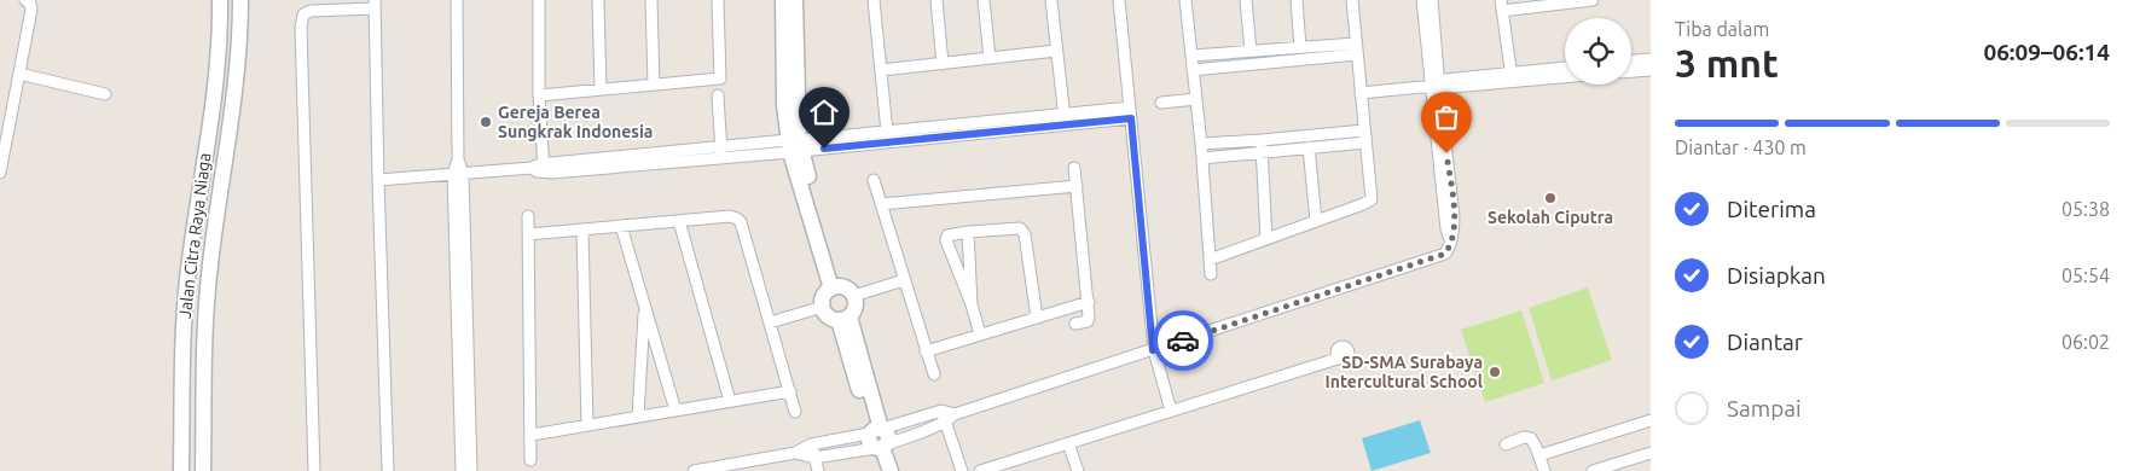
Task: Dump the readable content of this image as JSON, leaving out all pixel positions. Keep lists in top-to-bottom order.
{
  "streets": {
    "street": ["Jalan Citra Raya Niaga"]
  },
  "places": ["Gereja Berea Sungkrak Indonesia", "Sekolah Ciputra", "SD-SMA Surabaya Intercultural School"],
  "page": {
    "heading": ["3 mnt", "Tiba dalam", "06:09–06:14"],
    "bar": "Diantar · 430 m",
    "list": [
      ["Diterima", "05:38"],
      ["Disiapkan", "05:54"],
      ["Diantar", "06:02"],
      "Sampai"
    ]
  }
}
